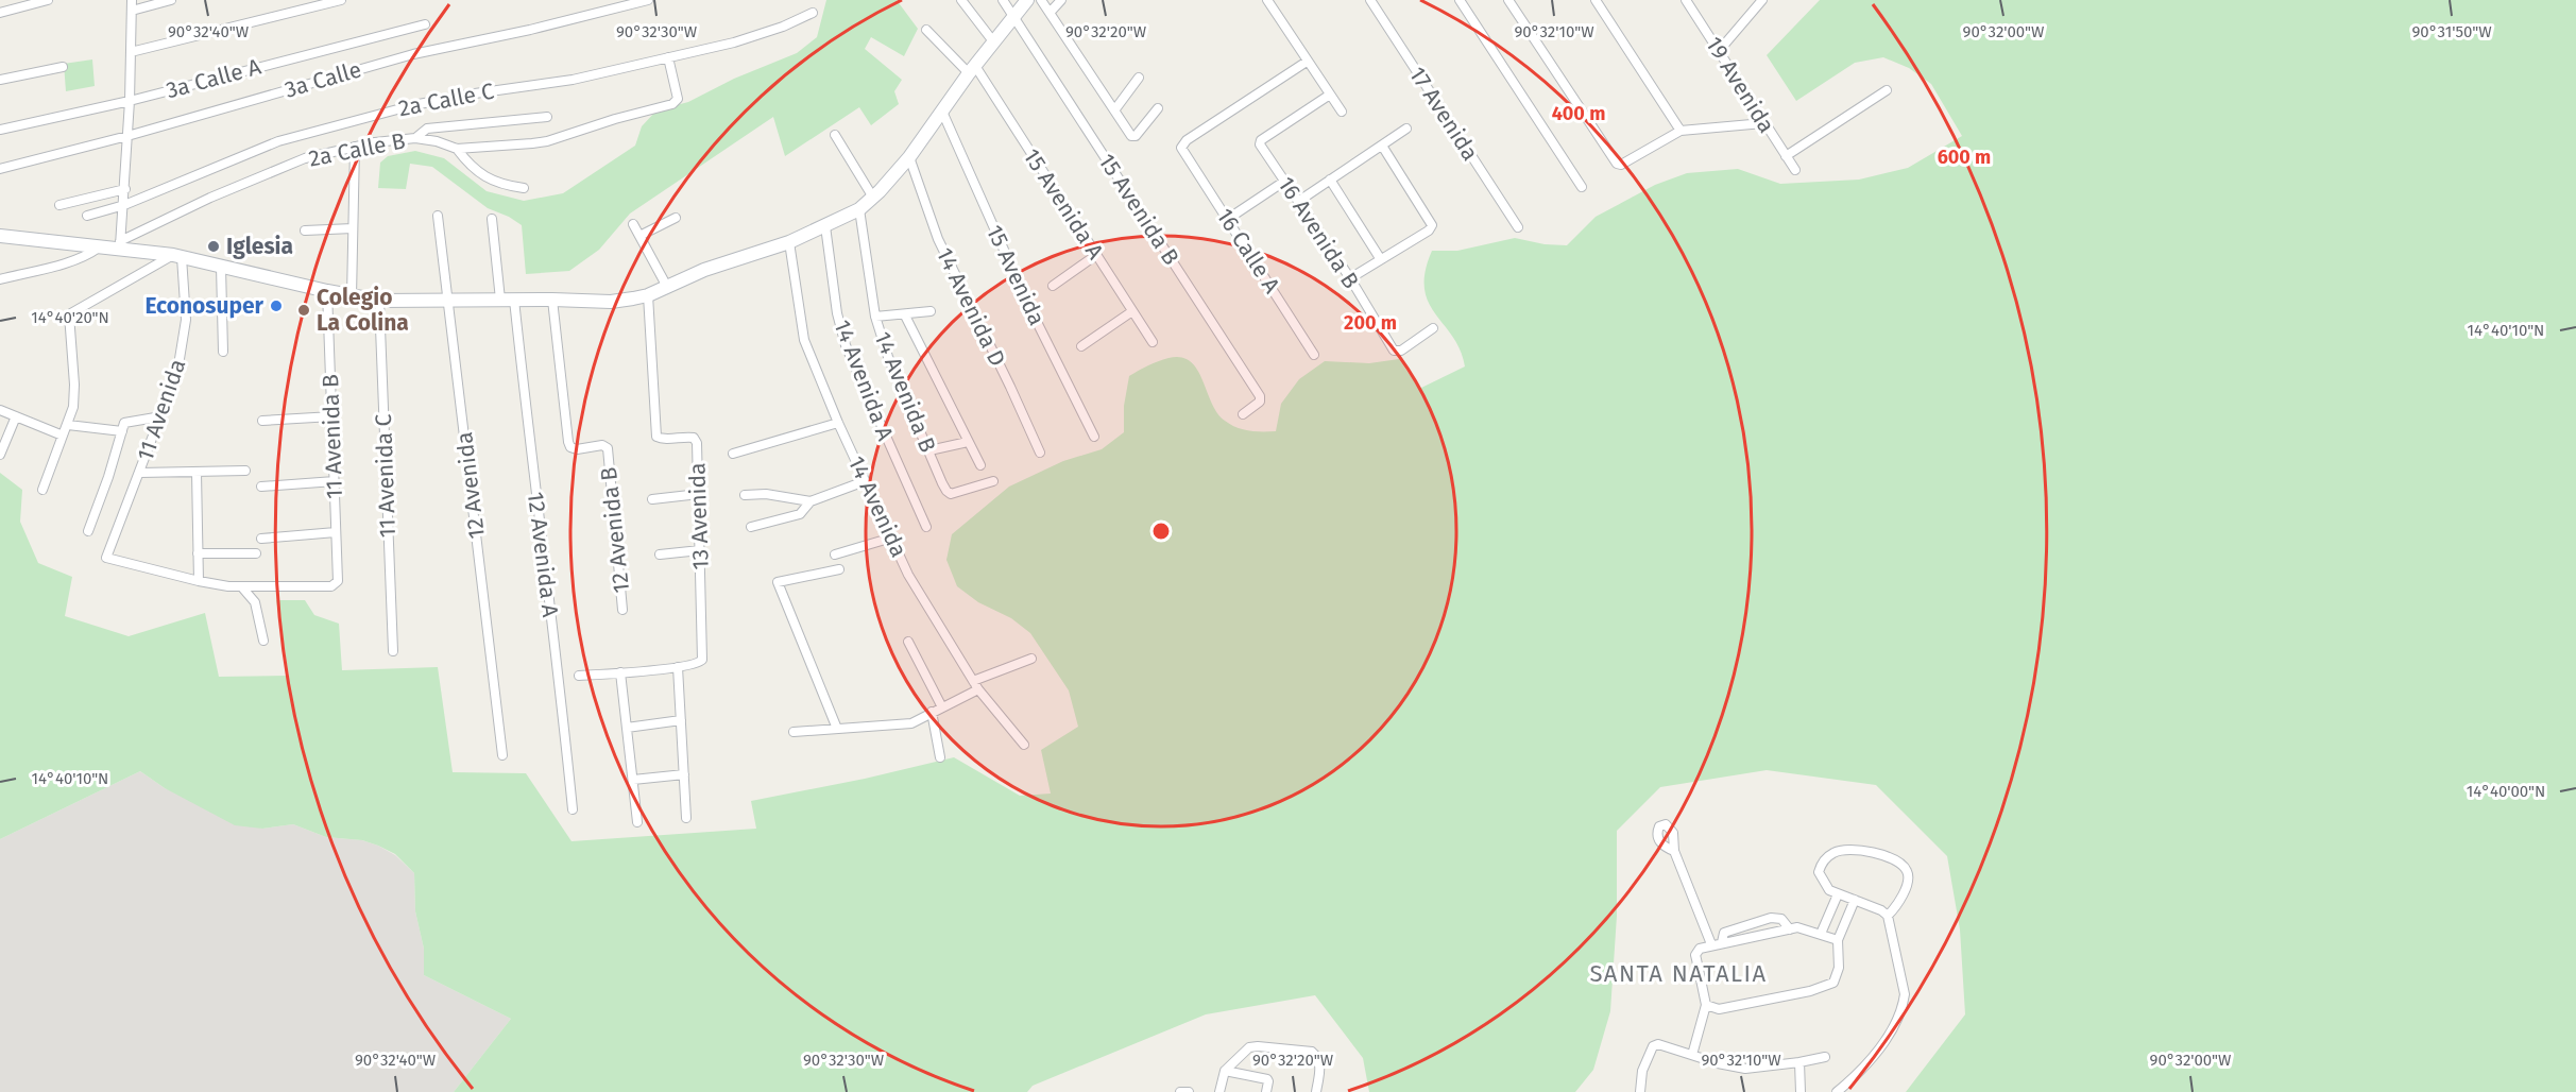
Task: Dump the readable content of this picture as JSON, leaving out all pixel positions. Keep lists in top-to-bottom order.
{
  "streets": {
    "street": [
      "3a Calle A",
      "3a Calle",
      "19 Avenida",
      "2a Calle C",
      "17 Avenida",
      "2a Calle B",
      "15 Avenida A",
      "15 Avenida B",
      "16 Avenida B",
      "16 Calle A",
      "15 Avenida",
      "14 Avenida D",
      "14 Avenida A",
      "14 Avenida B",
      "11 Avenida",
      "11 Avenida B",
      "11 Avenida C",
      "12 Avenida",
      "14 Avenida",
      "13 Avenida",
      "12 Avenida B",
      "12 Avenida A"
    ]
  },
  "crossings": [
    ["2a Calle C", "2a Calle B"]
  ],
  "districts": ["SANTA NATALIA"],
  "places": ["Iglesia", "Econosuper", "Colegio La Colina"],
  "coordinates": [
    "90°32'40\"W",
    "90°32'30\"W",
    "90°32'20\"W",
    "90°32'10\"W",
    "90°32'00\"W",
    "90°31'50\"W",
    "14°40'20\"N",
    "14°40'10\"N",
    "14°40'00\"N"
  ],
  "rings": ["400 m", "600 m", "200 m"]
}
